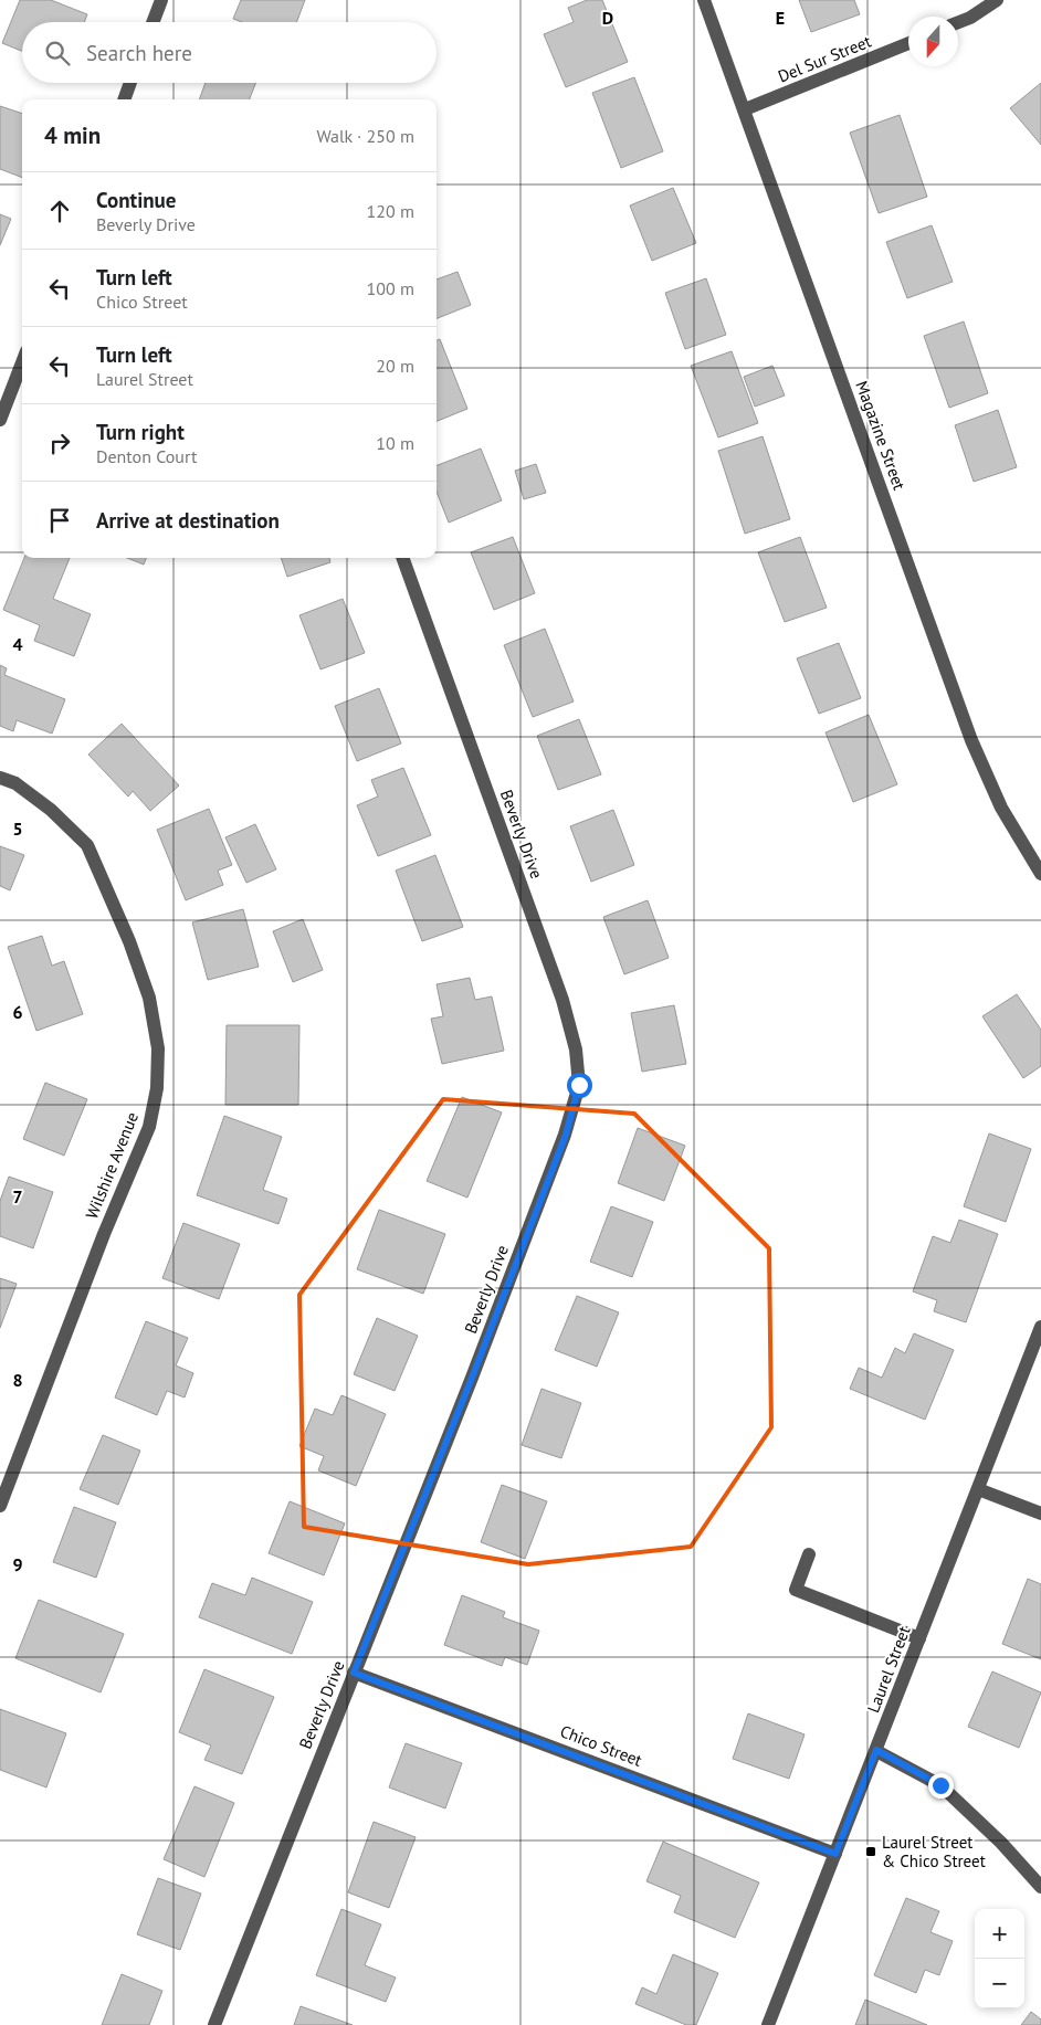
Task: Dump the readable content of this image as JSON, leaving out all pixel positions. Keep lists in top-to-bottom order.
{
  "streets": {
    "street": [
      "Del Sur Street",
      "Magazine Street",
      "Beverly Drive",
      "Wilshire Avenue",
      "Laurel Street",
      "Chico Street"
    ]
  },
  "crossings": [
    ["Del Sur Street", "Magazine Street"],
    ["Beverly Drive", "Chico Street"],
    ["Laurel Street", "Chico Street"]
  ],
  "places": {
    "transit": ["Laurel Street & Chico Street"]
  },
  "north": "bottom",
  "page": {
    "search": "Search here",
    "heading": ["4 min", "Walk · 250 m"],
    "list": [
      ["Continue", "Beverly Drive", "120 m"],
      ["Turn left", "Chico Street", "100 m"],
      ["Turn left", "Laurel Street", "20 m"],
      ["Turn right", "Denton Court", "10 m"],
      "Arrive at destination"
    ],
    "map_buttons": ["+", "−"]
  },
  "grid": {
    "columns": ["D", "E"],
    "rows": [
      "4",
      "5",
      "6",
      "7",
      "8",
      "9"
    ]
  }
}
